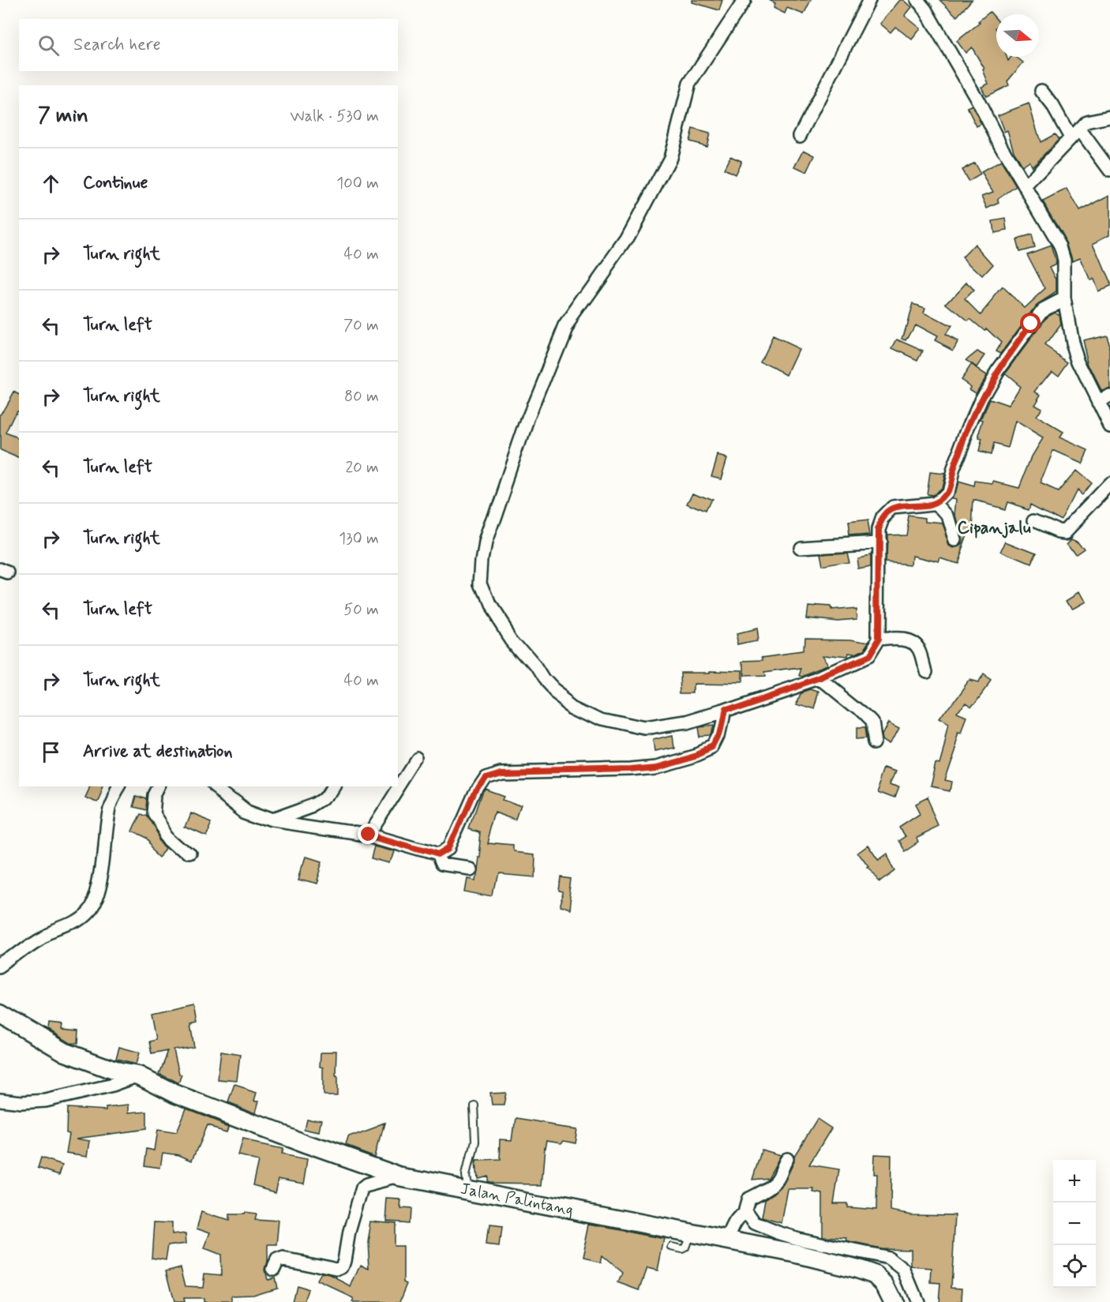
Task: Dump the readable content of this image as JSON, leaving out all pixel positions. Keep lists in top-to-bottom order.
{
  "streets": {
    "street": ["Jalan Palintang"]
  },
  "districts": ["Cipanjalu"],
  "north": "right",
  "page": {
    "search": "Search here",
    "heading": ["7 min", "Walk · 530 m"],
    "list": [
      ["Continue", "100 m"],
      ["Turn right", "40 m"],
      ["Turn left", "70 m"],
      ["Turn right", "80 m"],
      ["Turn left", "20 m"],
      ["Turn right", "130 m"],
      ["Turn left", "50 m"],
      ["Turn right", "40 m"],
      "Arrive at destination"
    ],
    "map_buttons": ["+", "−"]
  }
}
